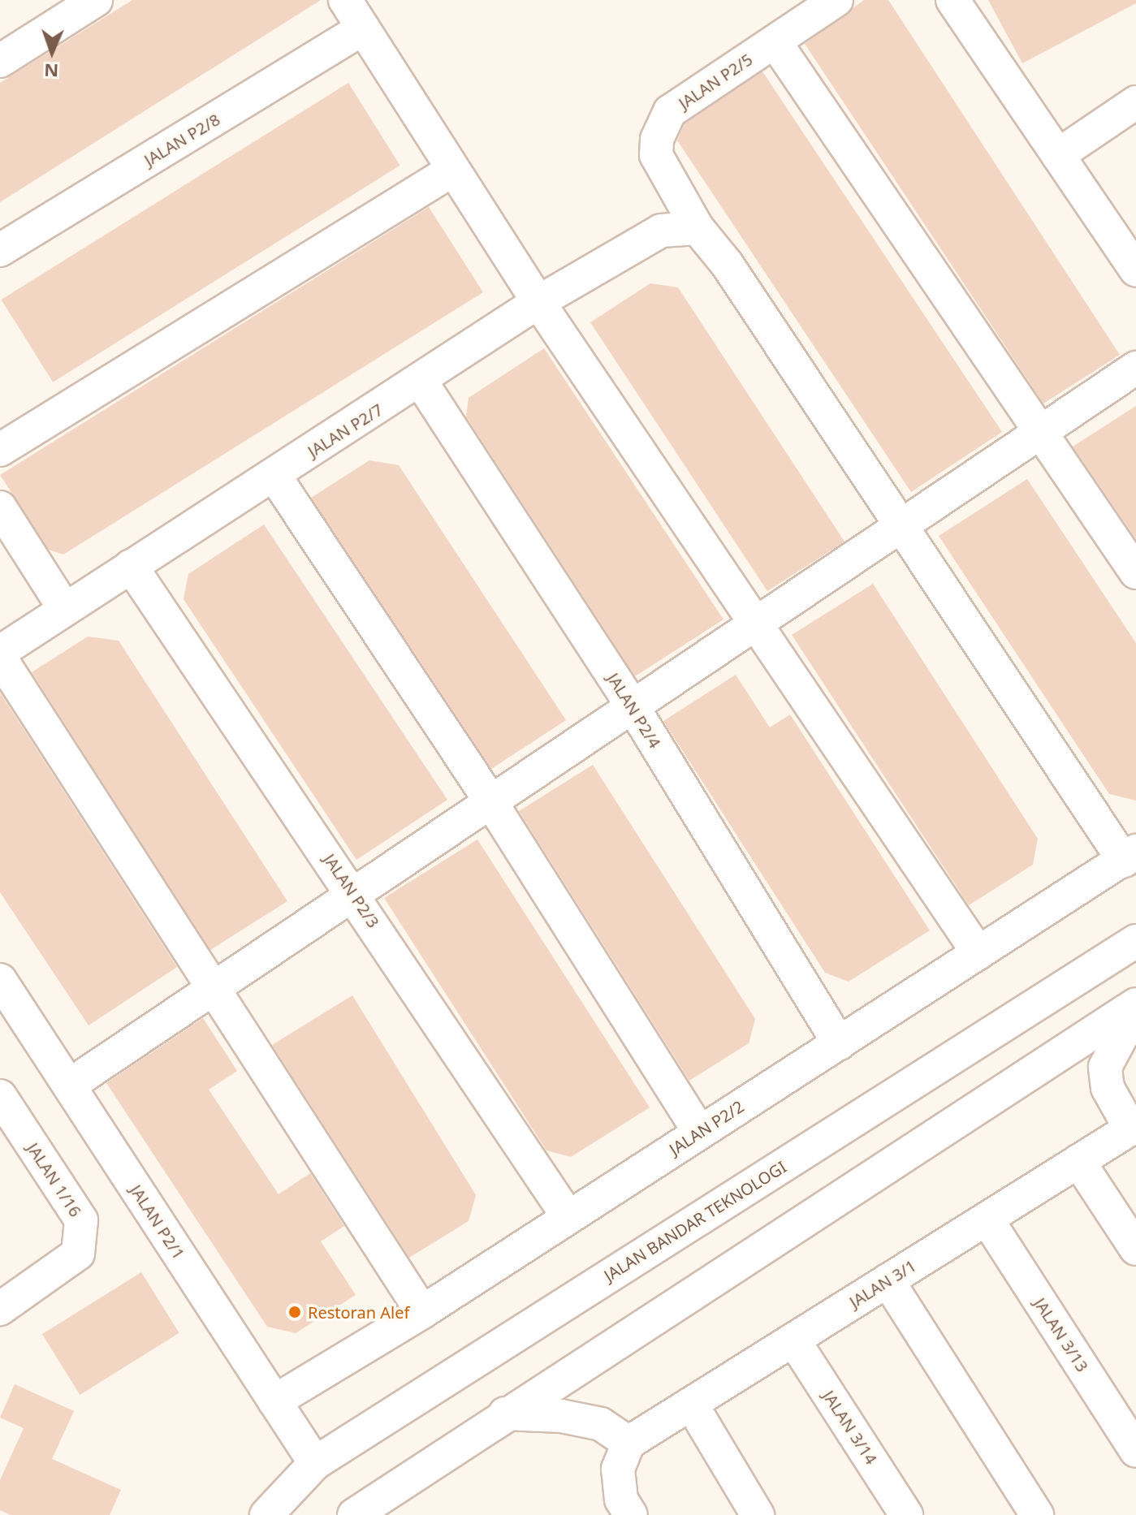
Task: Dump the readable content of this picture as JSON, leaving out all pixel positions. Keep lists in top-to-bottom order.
{
  "streets": {
    "street": [
      "JALAN P2/5",
      "JALAN P2/8",
      "JALAN P2/7",
      "JALAN P2/4",
      "JALAN P2/3",
      "JALAN P2/2",
      "JALAN 1/16",
      "JALAN BANDAR TEKNOLOGI",
      "JALAN P2/1",
      "JALAN 3/1",
      "JALAN 3/13",
      "JALAN 3/14"
    ]
  },
  "crossings": [
    ["JALAN P2/5", "JALAN P2/7"],
    ["JALAN P2/7", "JALAN P2/4"],
    ["JALAN P2/7", "JALAN P2/3"],
    ["JALAN P2/4", "JALAN P2/2"],
    ["JALAN P2/3", "JALAN P2/2"],
    ["JALAN P2/2", "JALAN P2/1"],
    ["JALAN BANDAR TEKNOLOGI", "JALAN P2/1"],
    ["JALAN 3/1", "JALAN 3/13"],
    ["JALAN 3/1", "JALAN 3/14"]
  ],
  "places": ["Restoran Alef"],
  "north": "bottom"
}
